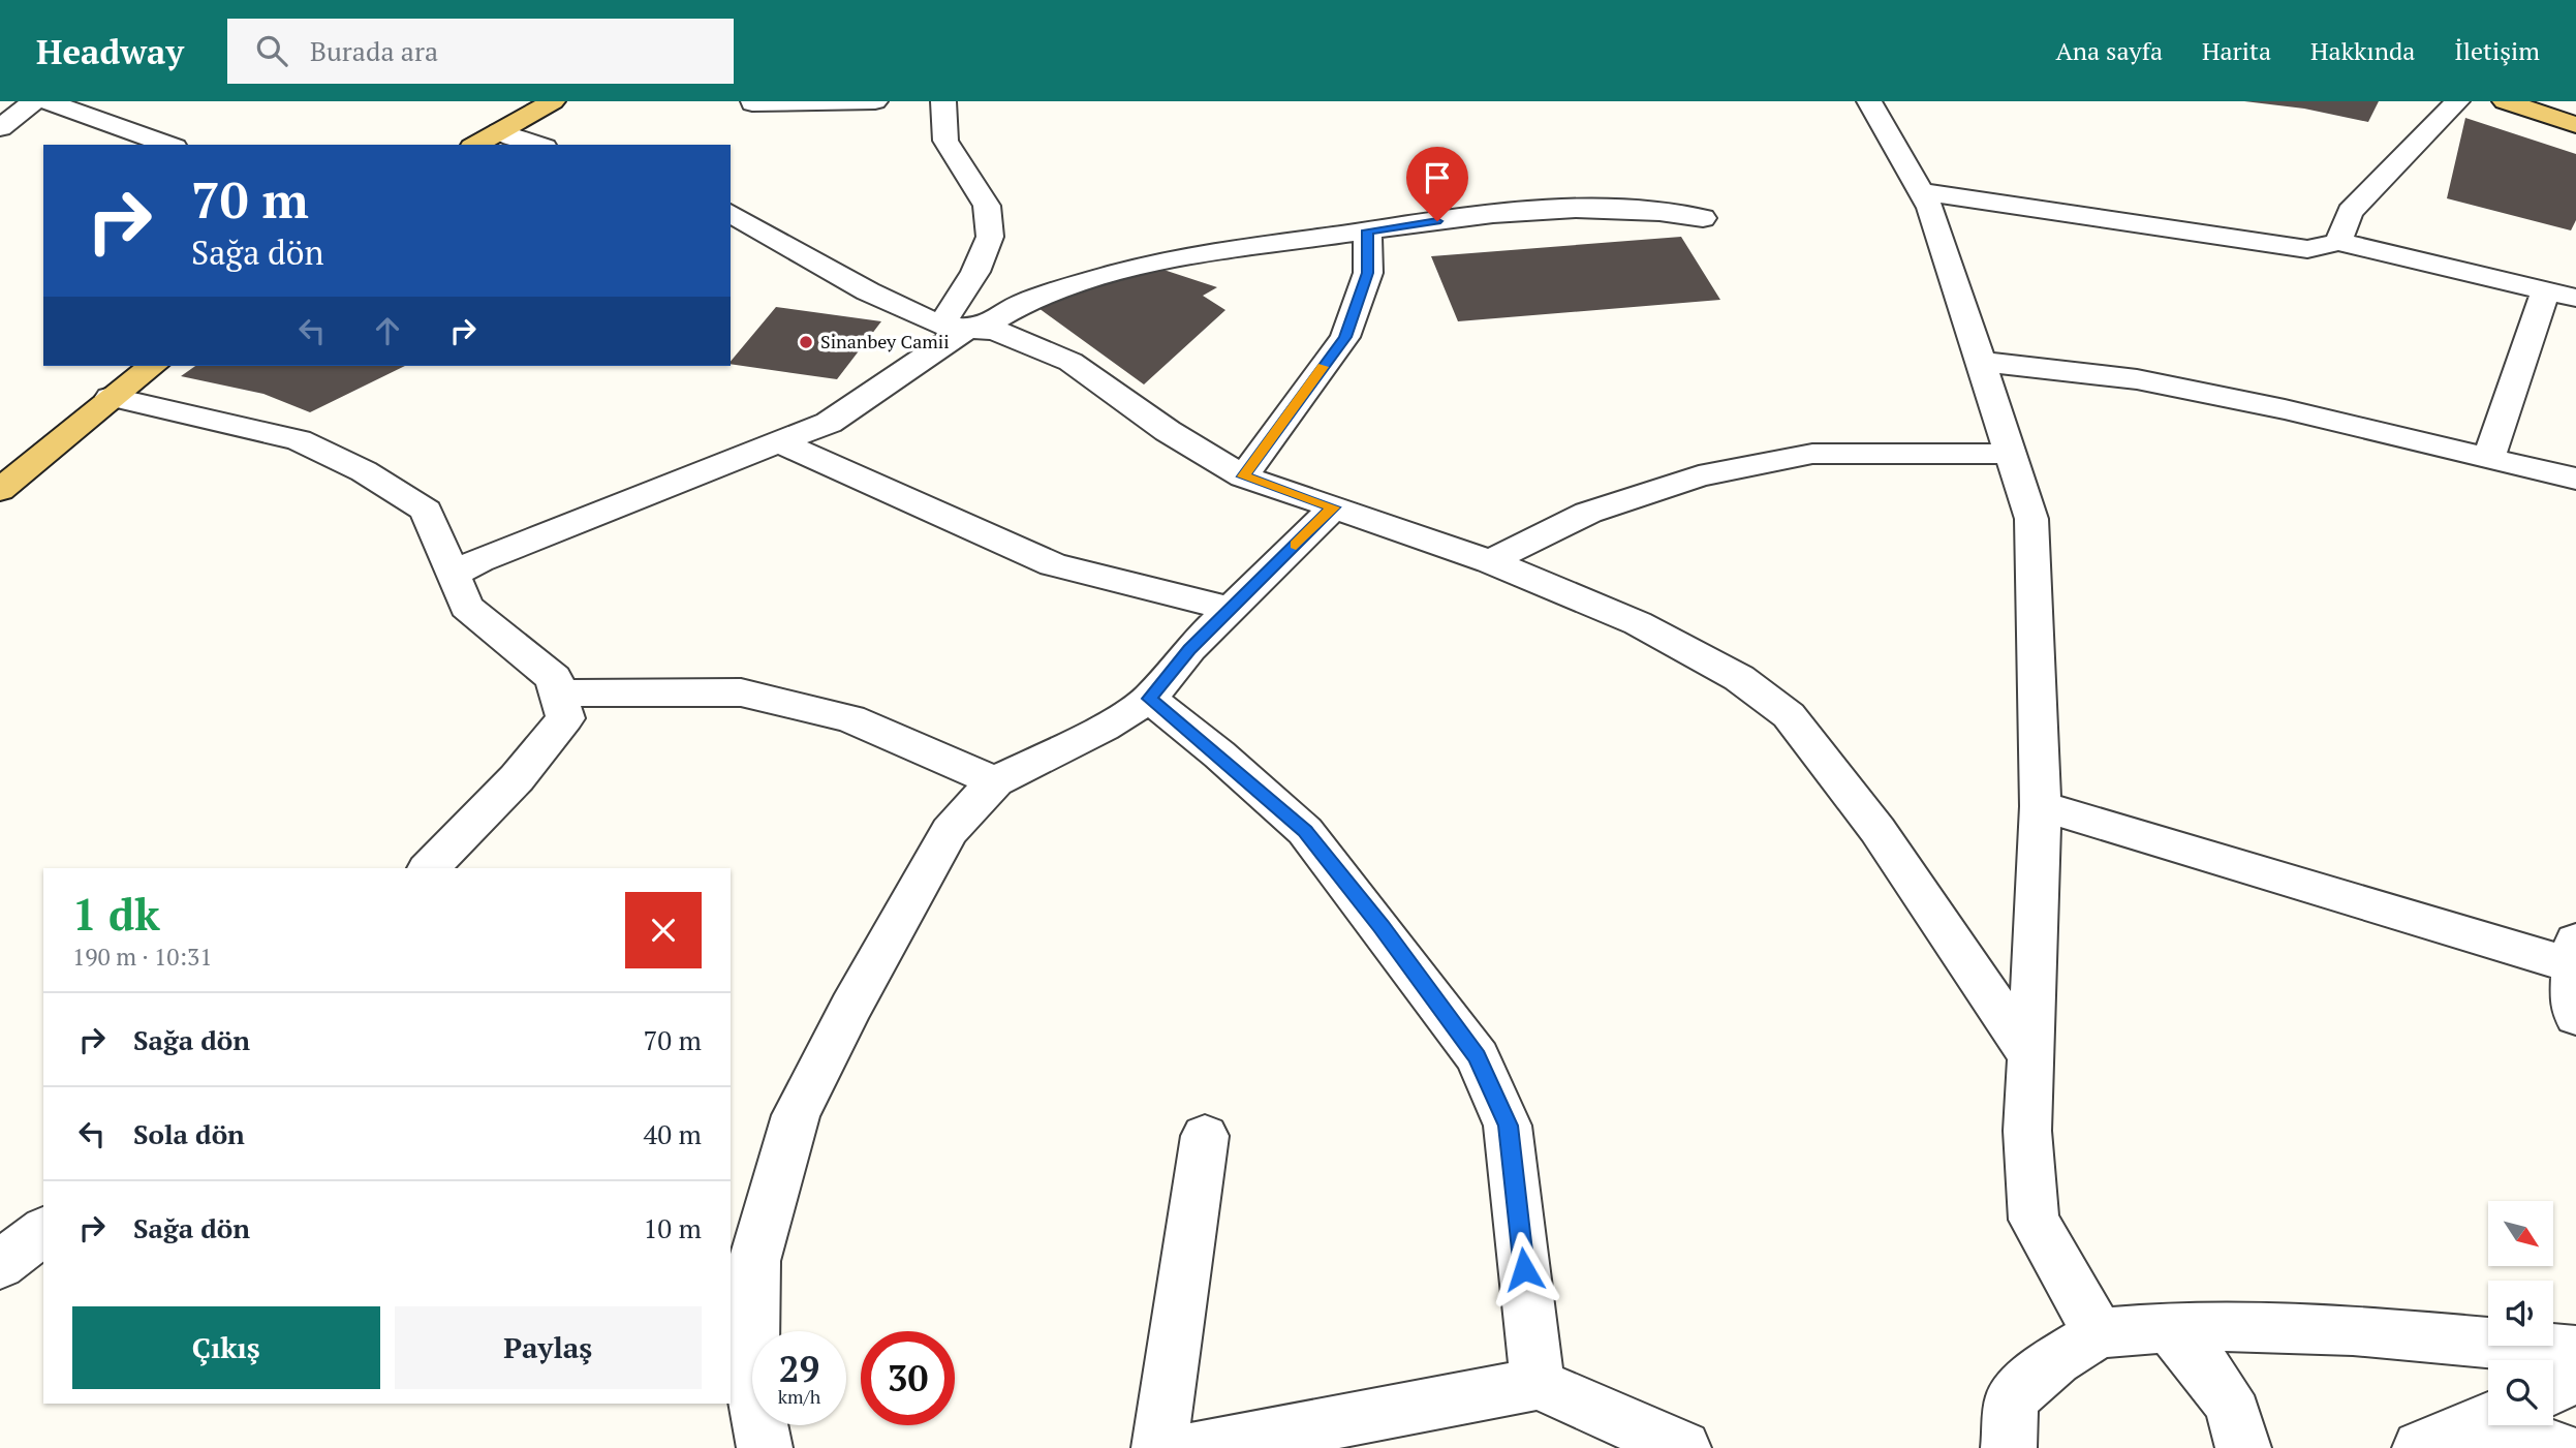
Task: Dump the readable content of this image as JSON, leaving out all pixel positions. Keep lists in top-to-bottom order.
{
  "places": ["Sinanbey Camii"],
  "north": "bottom right",
  "page": {
    "header": "Headway",
    "search": "Burada ara",
    "nav": [
      "Ana sayfa",
      "Harita",
      "Hakkında",
      "İletişim"
    ],
    "turn": ["70 m", "Sağa dön"],
    "heading": ["1 dk", "190 m · 10:31"],
    "list": [
      {
        "name": "Sağa dön",
        "value": "70 m"
      },
      {
        "name": "Sola dön",
        "value": "40 m"
      },
      {
        "name": "Sağa dön",
        "value": "10 m"
      }
    ],
    "buttons": ["Çıkış", "Paylaş"],
    "speed": "29 km/h",
    "limit": "30"
  }
}
